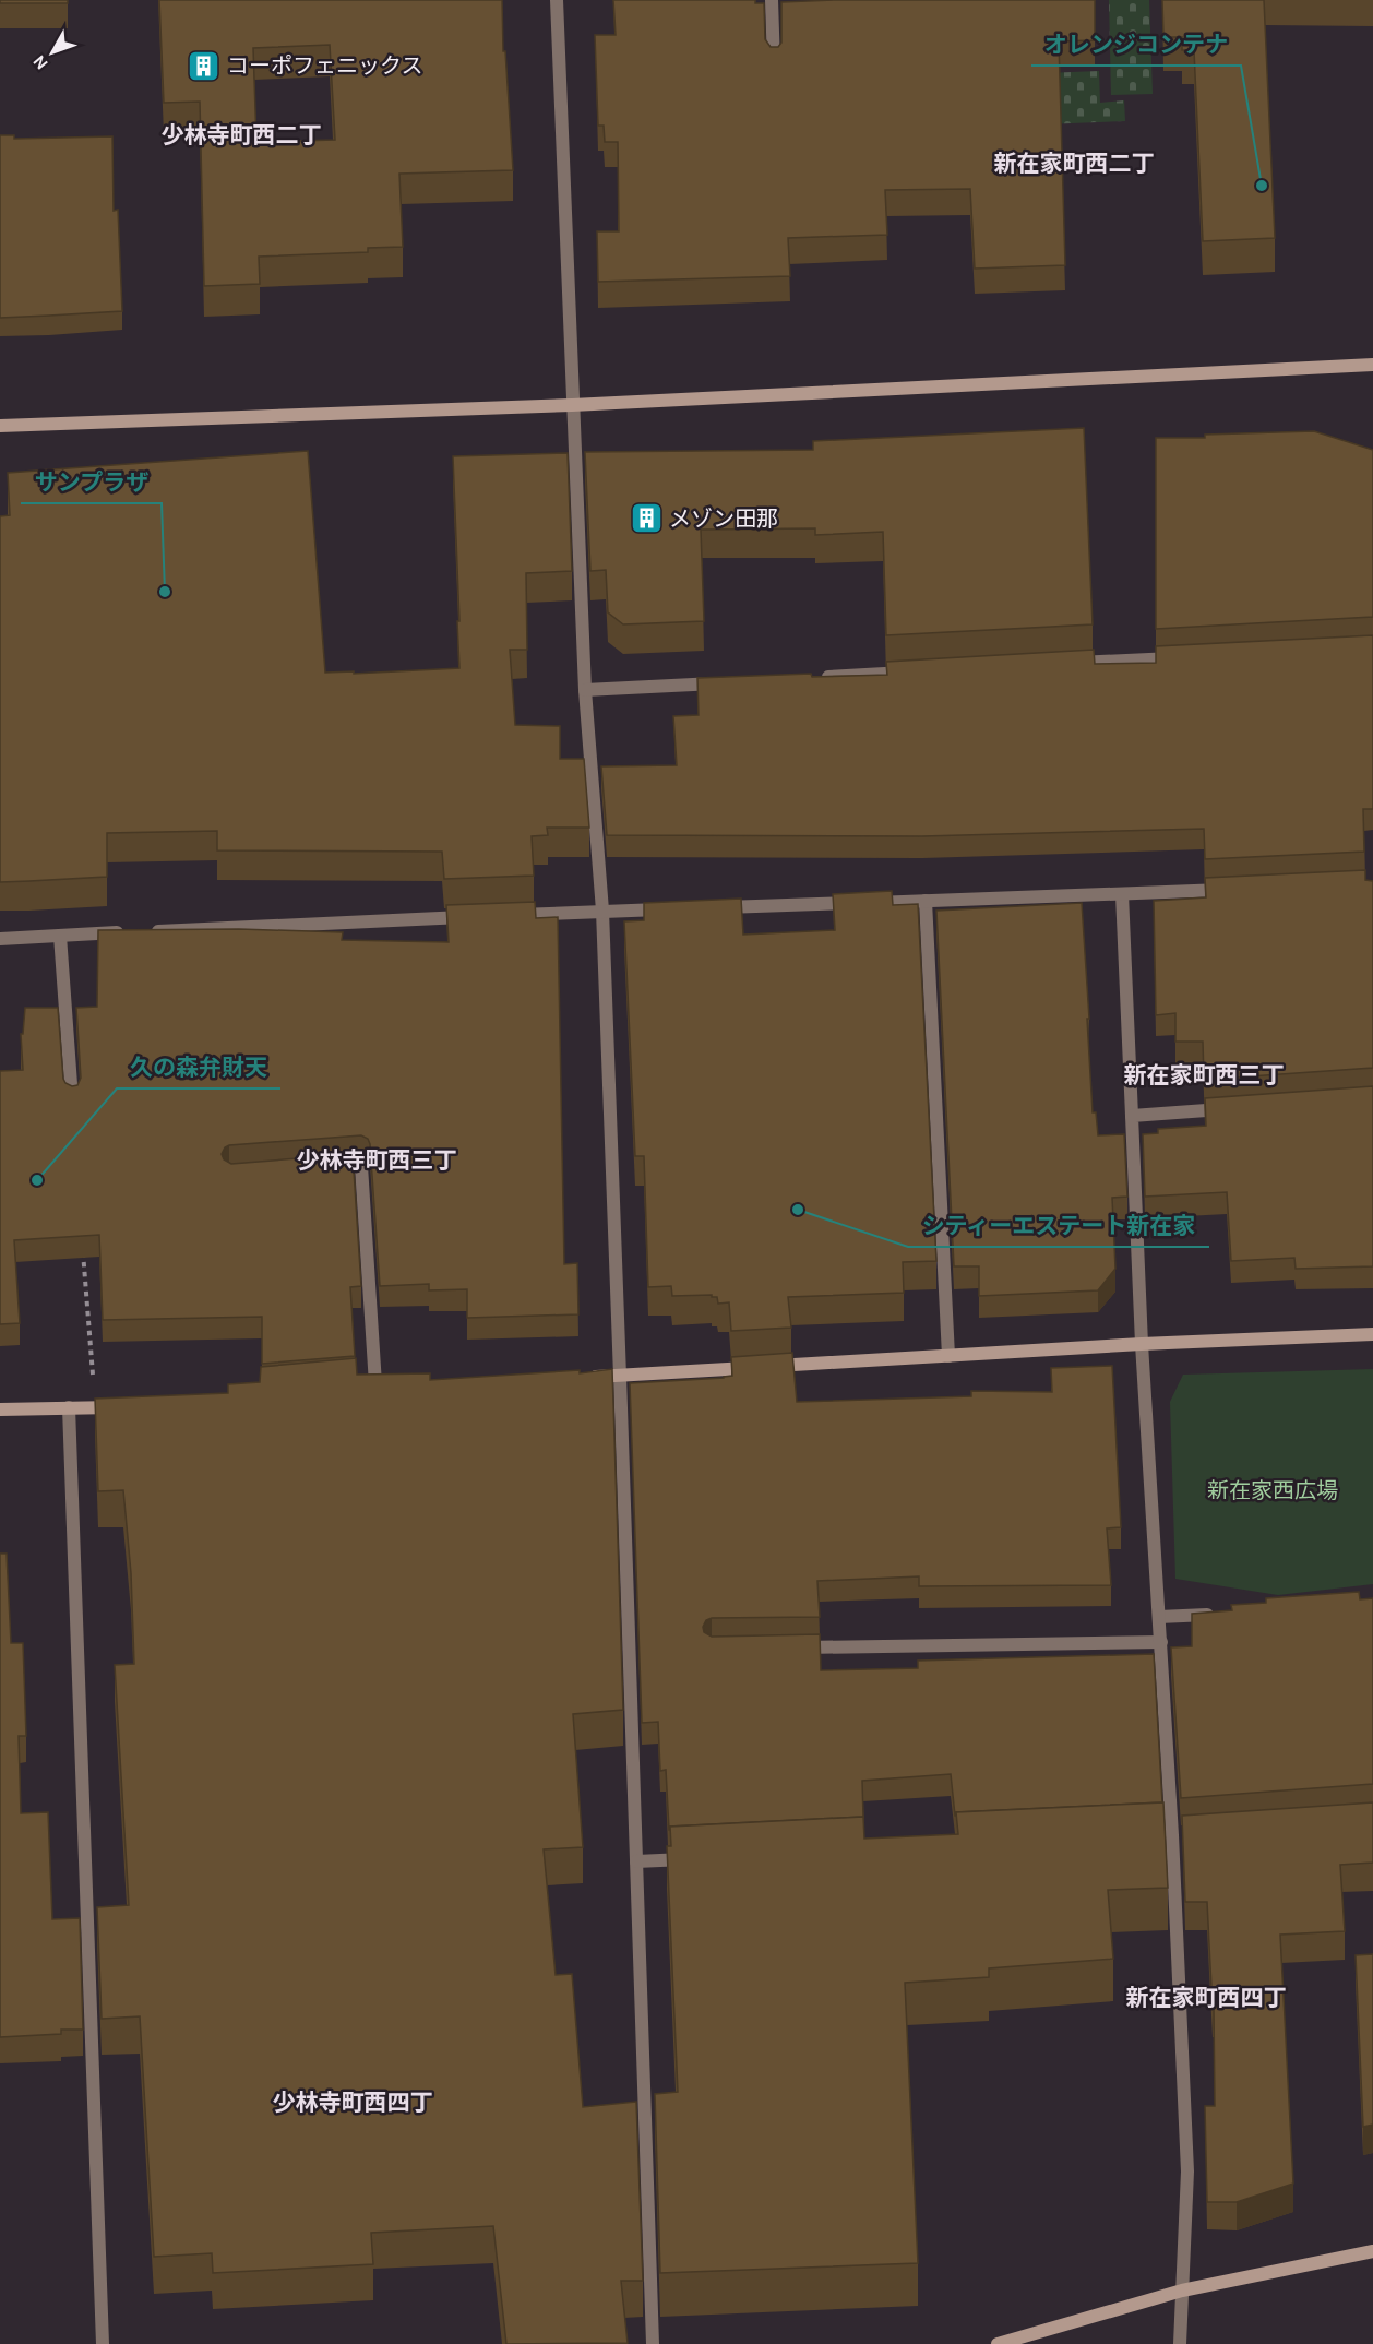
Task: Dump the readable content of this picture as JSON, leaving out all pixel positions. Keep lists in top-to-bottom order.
{
  "districts": [
    "少林寺町西二丁",
    "新在家町西二丁",
    "新在家町西三丁",
    "少林寺町西三丁",
    "新在家町西四丁",
    "少林寺町西四丁"
  ],
  "parks": ["新在家西広場"],
  "places": {
    "building": ["コーポフェニックス", "メゾン田那"],
    "other": [
      "オレンジコンテナ",
      "サンプラザ",
      "久の森弁財天",
      "シティーエステート新在家"
    ]
  },
  "north": "bottom left"
}
